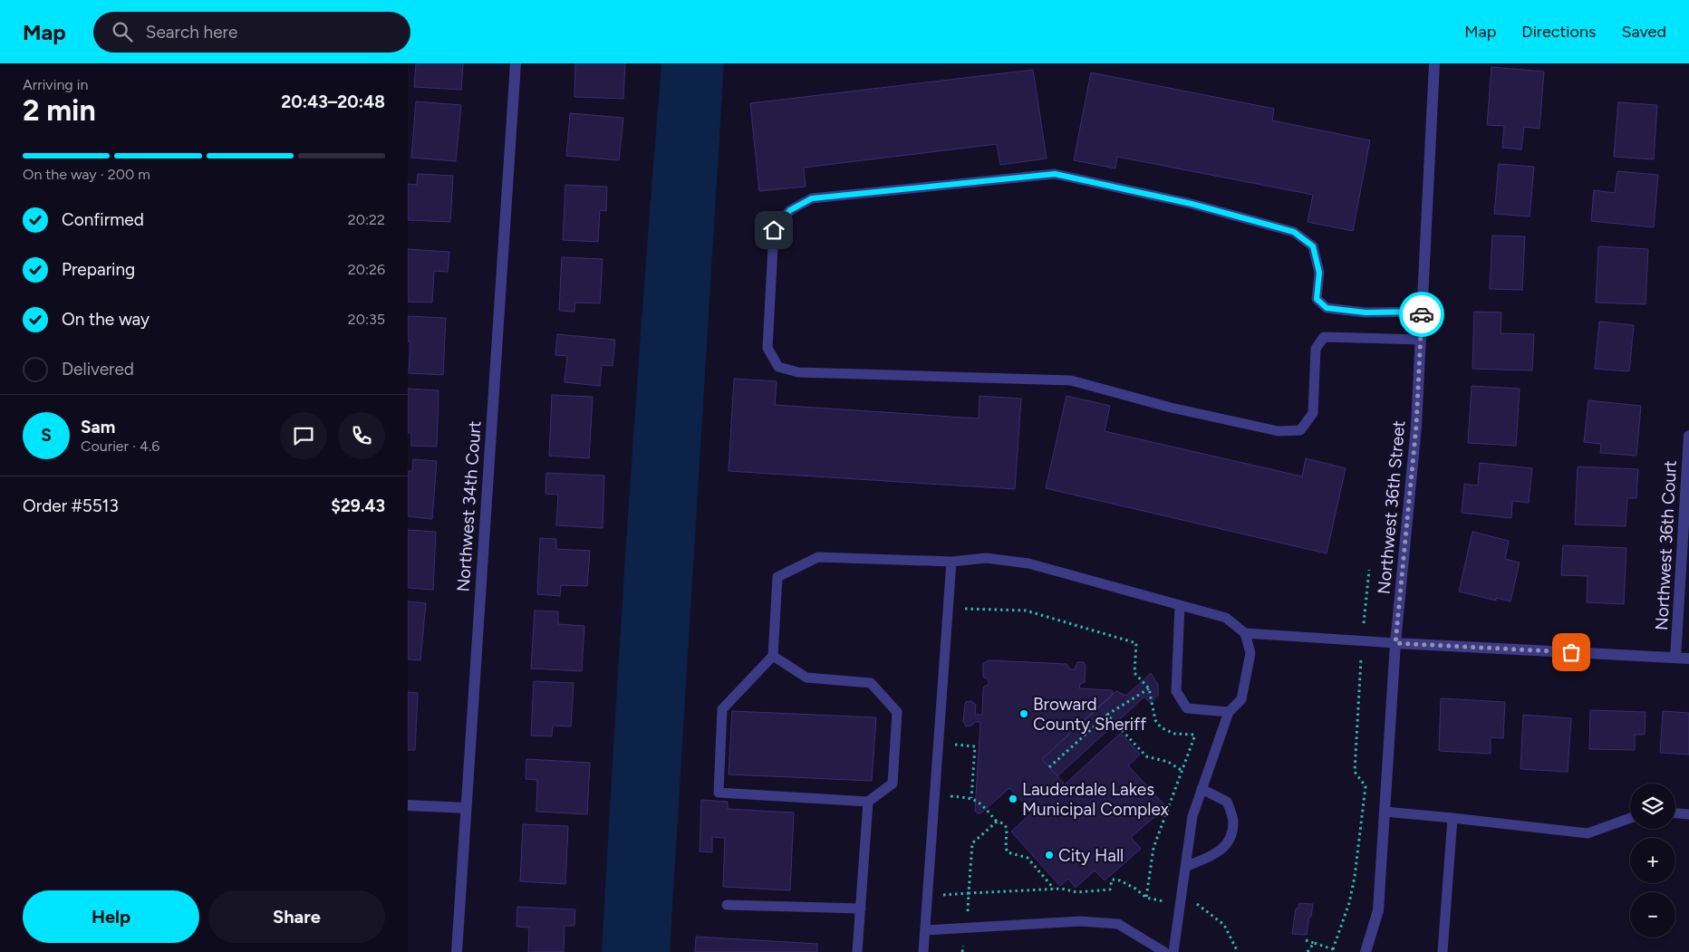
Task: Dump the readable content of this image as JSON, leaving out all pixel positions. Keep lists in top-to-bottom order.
{
  "streets": {
    "street": ["Northwest 34th Court", "Northwest 36th Street", "Northwest 36th Court"]
  },
  "places": ["Broward County Sheriff", "Lauderdale Lakes Municipal Complex", "City Hall"],
  "page": {
    "header": "Map",
    "search": "Search here",
    "nav": ["Map", "Directions", "Saved"],
    "heading": ["2 min", "Arriving in", "20:43–20:48"],
    "panel": [
      "Sam",
      "Courier · 4.6",
      "Order #5513",
      "$29.43"
    ],
    "bar": "On the way · 200 m",
    "list": [
      ["Confirmed", "20:22"],
      ["Preparing", "20:26"],
      ["On the way", "20:35"],
      "Delivered"
    ],
    "round": "S",
    "map_buttons": ["+", "−"],
    "buttons": ["Help", "Share"]
  }
}
